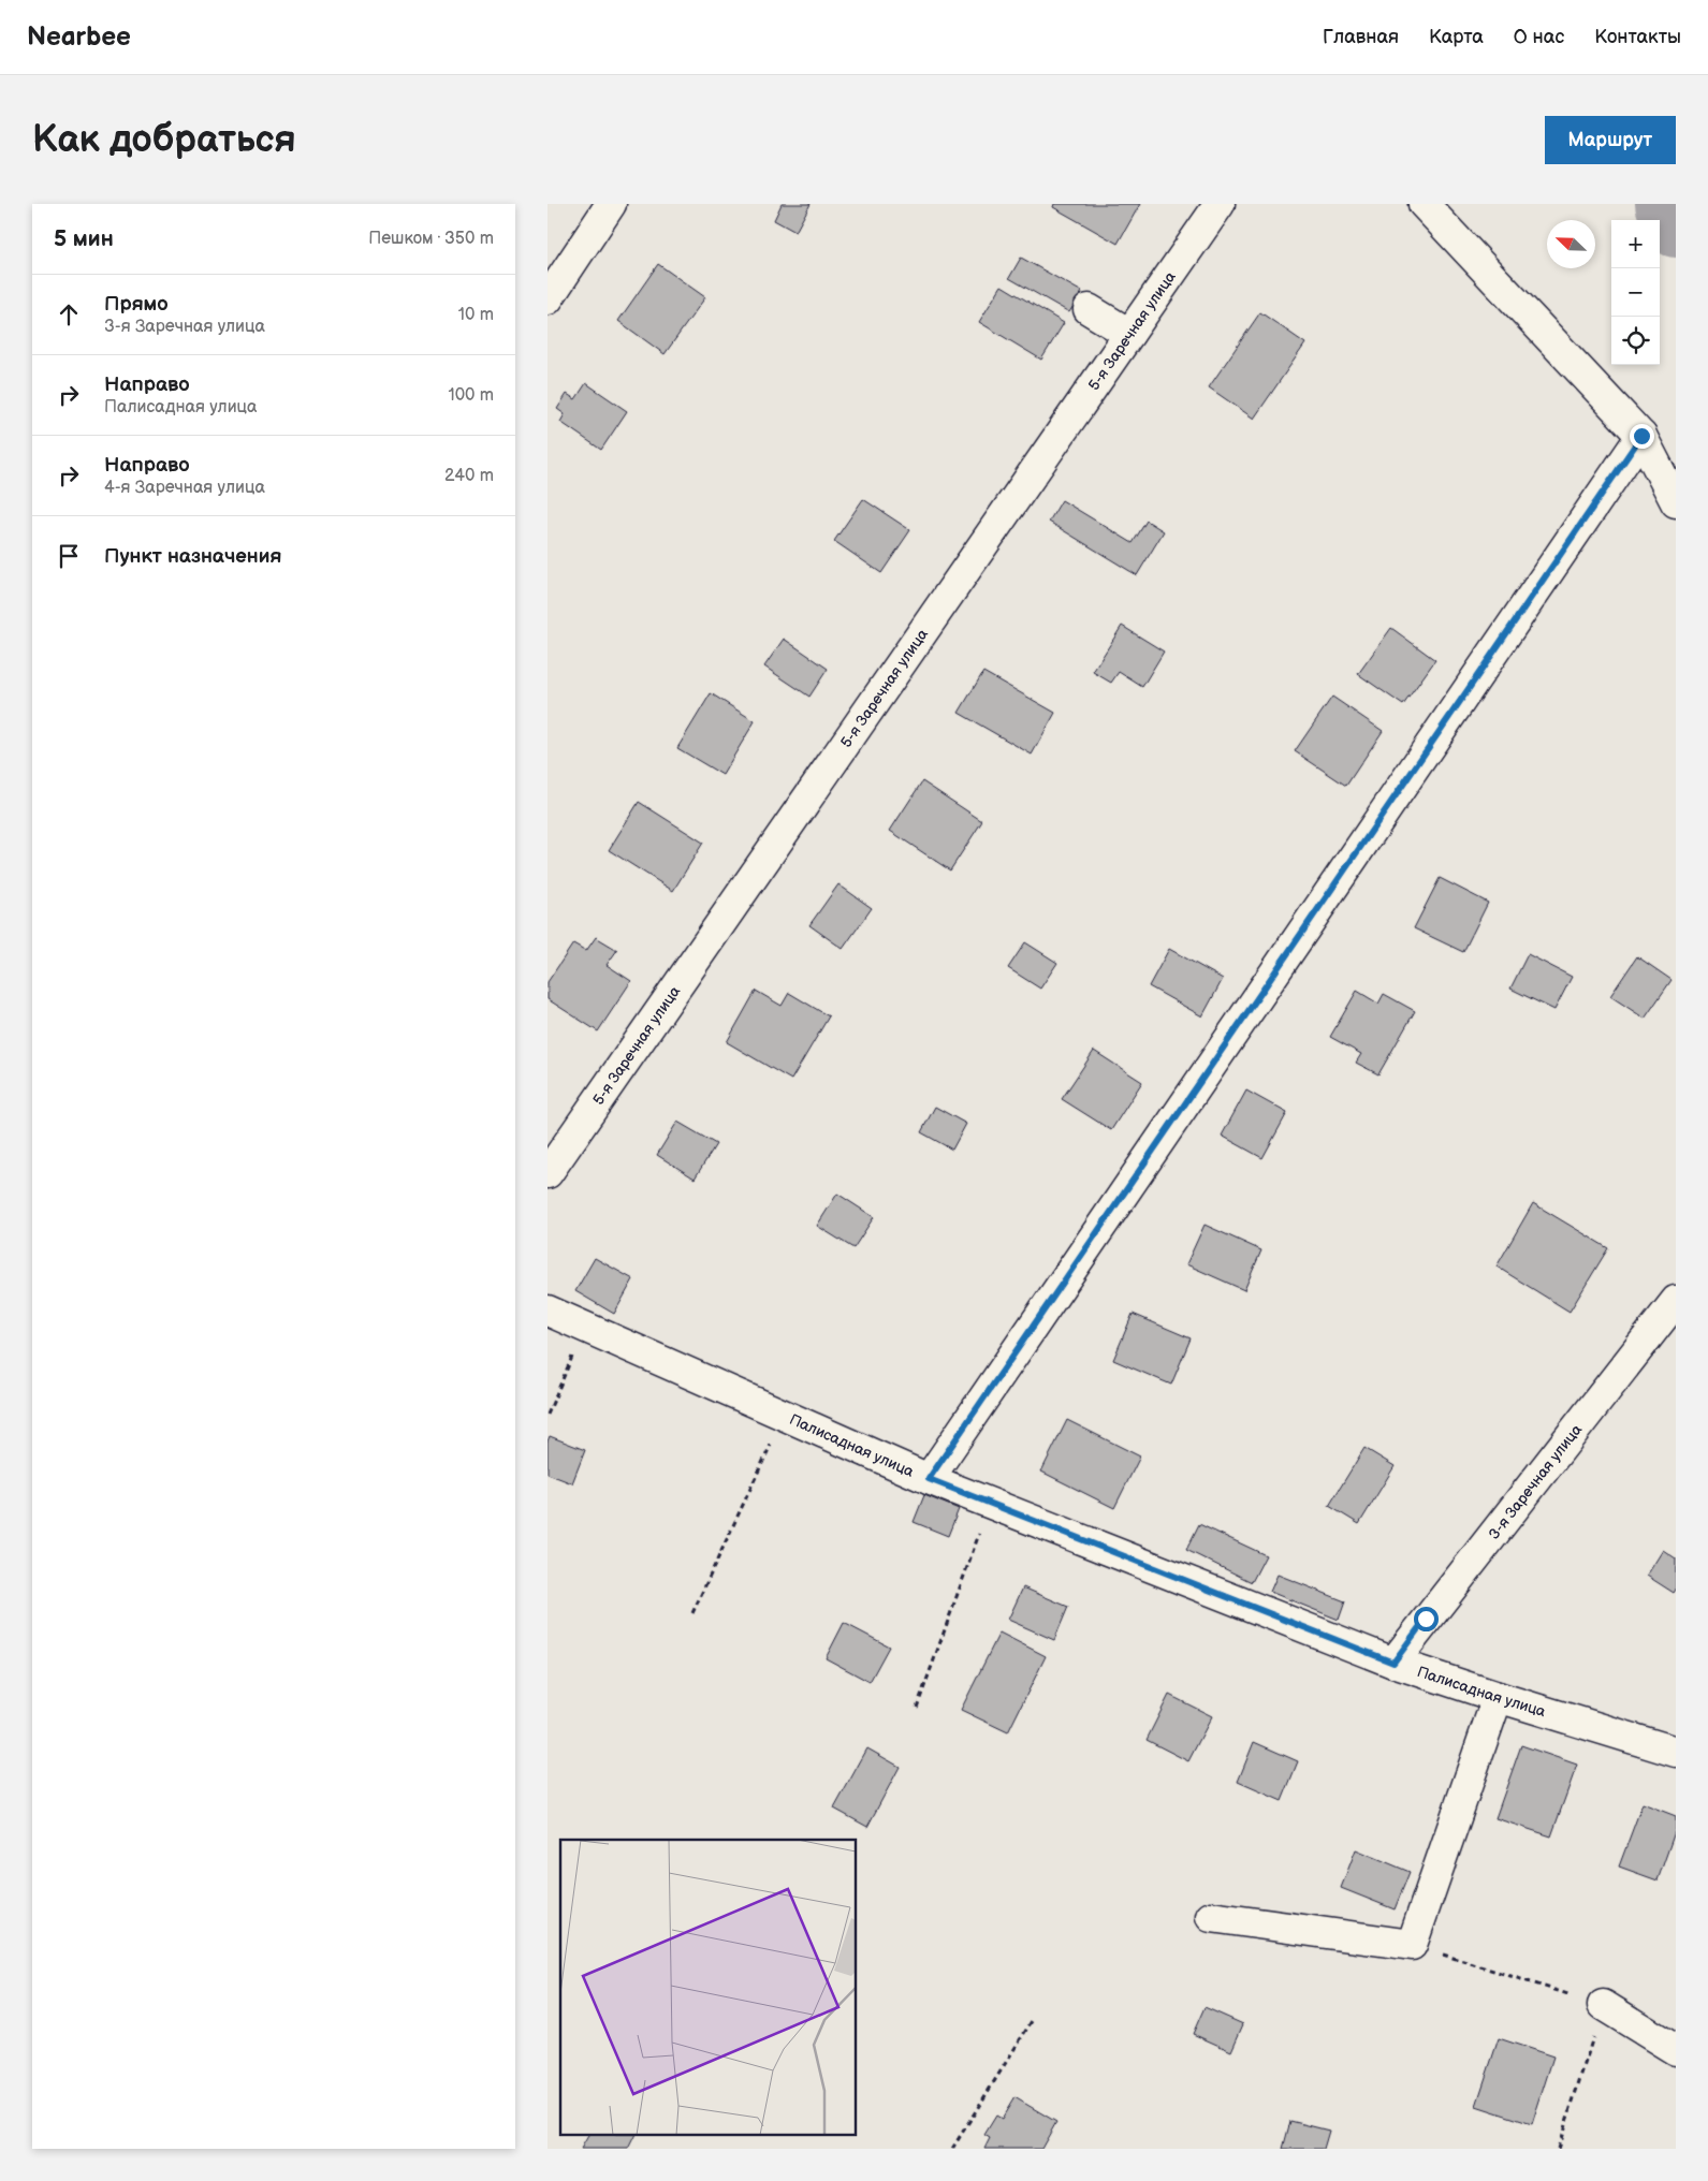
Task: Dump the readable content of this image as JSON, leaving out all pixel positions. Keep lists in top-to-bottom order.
{
  "streets": {
    "street": ["5-я Заречная улица", "Палисадная улица", "3-я Заречная улица"]
  },
  "crossings": [
    ["Палисадная улица", "3-я Заречная улица"]
  ],
  "north": "top left",
  "page": {
    "header": "Nearbee",
    "nav": [
      "Главная",
      "Карта",
      "О нас",
      "Контакты"
    ],
    "buttons": "Маршрут",
    "title": "Как добраться",
    "heading": ["5 мин", "Пешком · 350 m"],
    "map_buttons": ["+", "−"],
    "list": [
      ["Прямо", "3-я Заречная улица", "10 m"],
      ["Направо", "Палисадная улица", "100 m"],
      ["Направо", "4-я Заречная улица", "240 m"],
      "Пункт назначения"
    ]
  }
}
